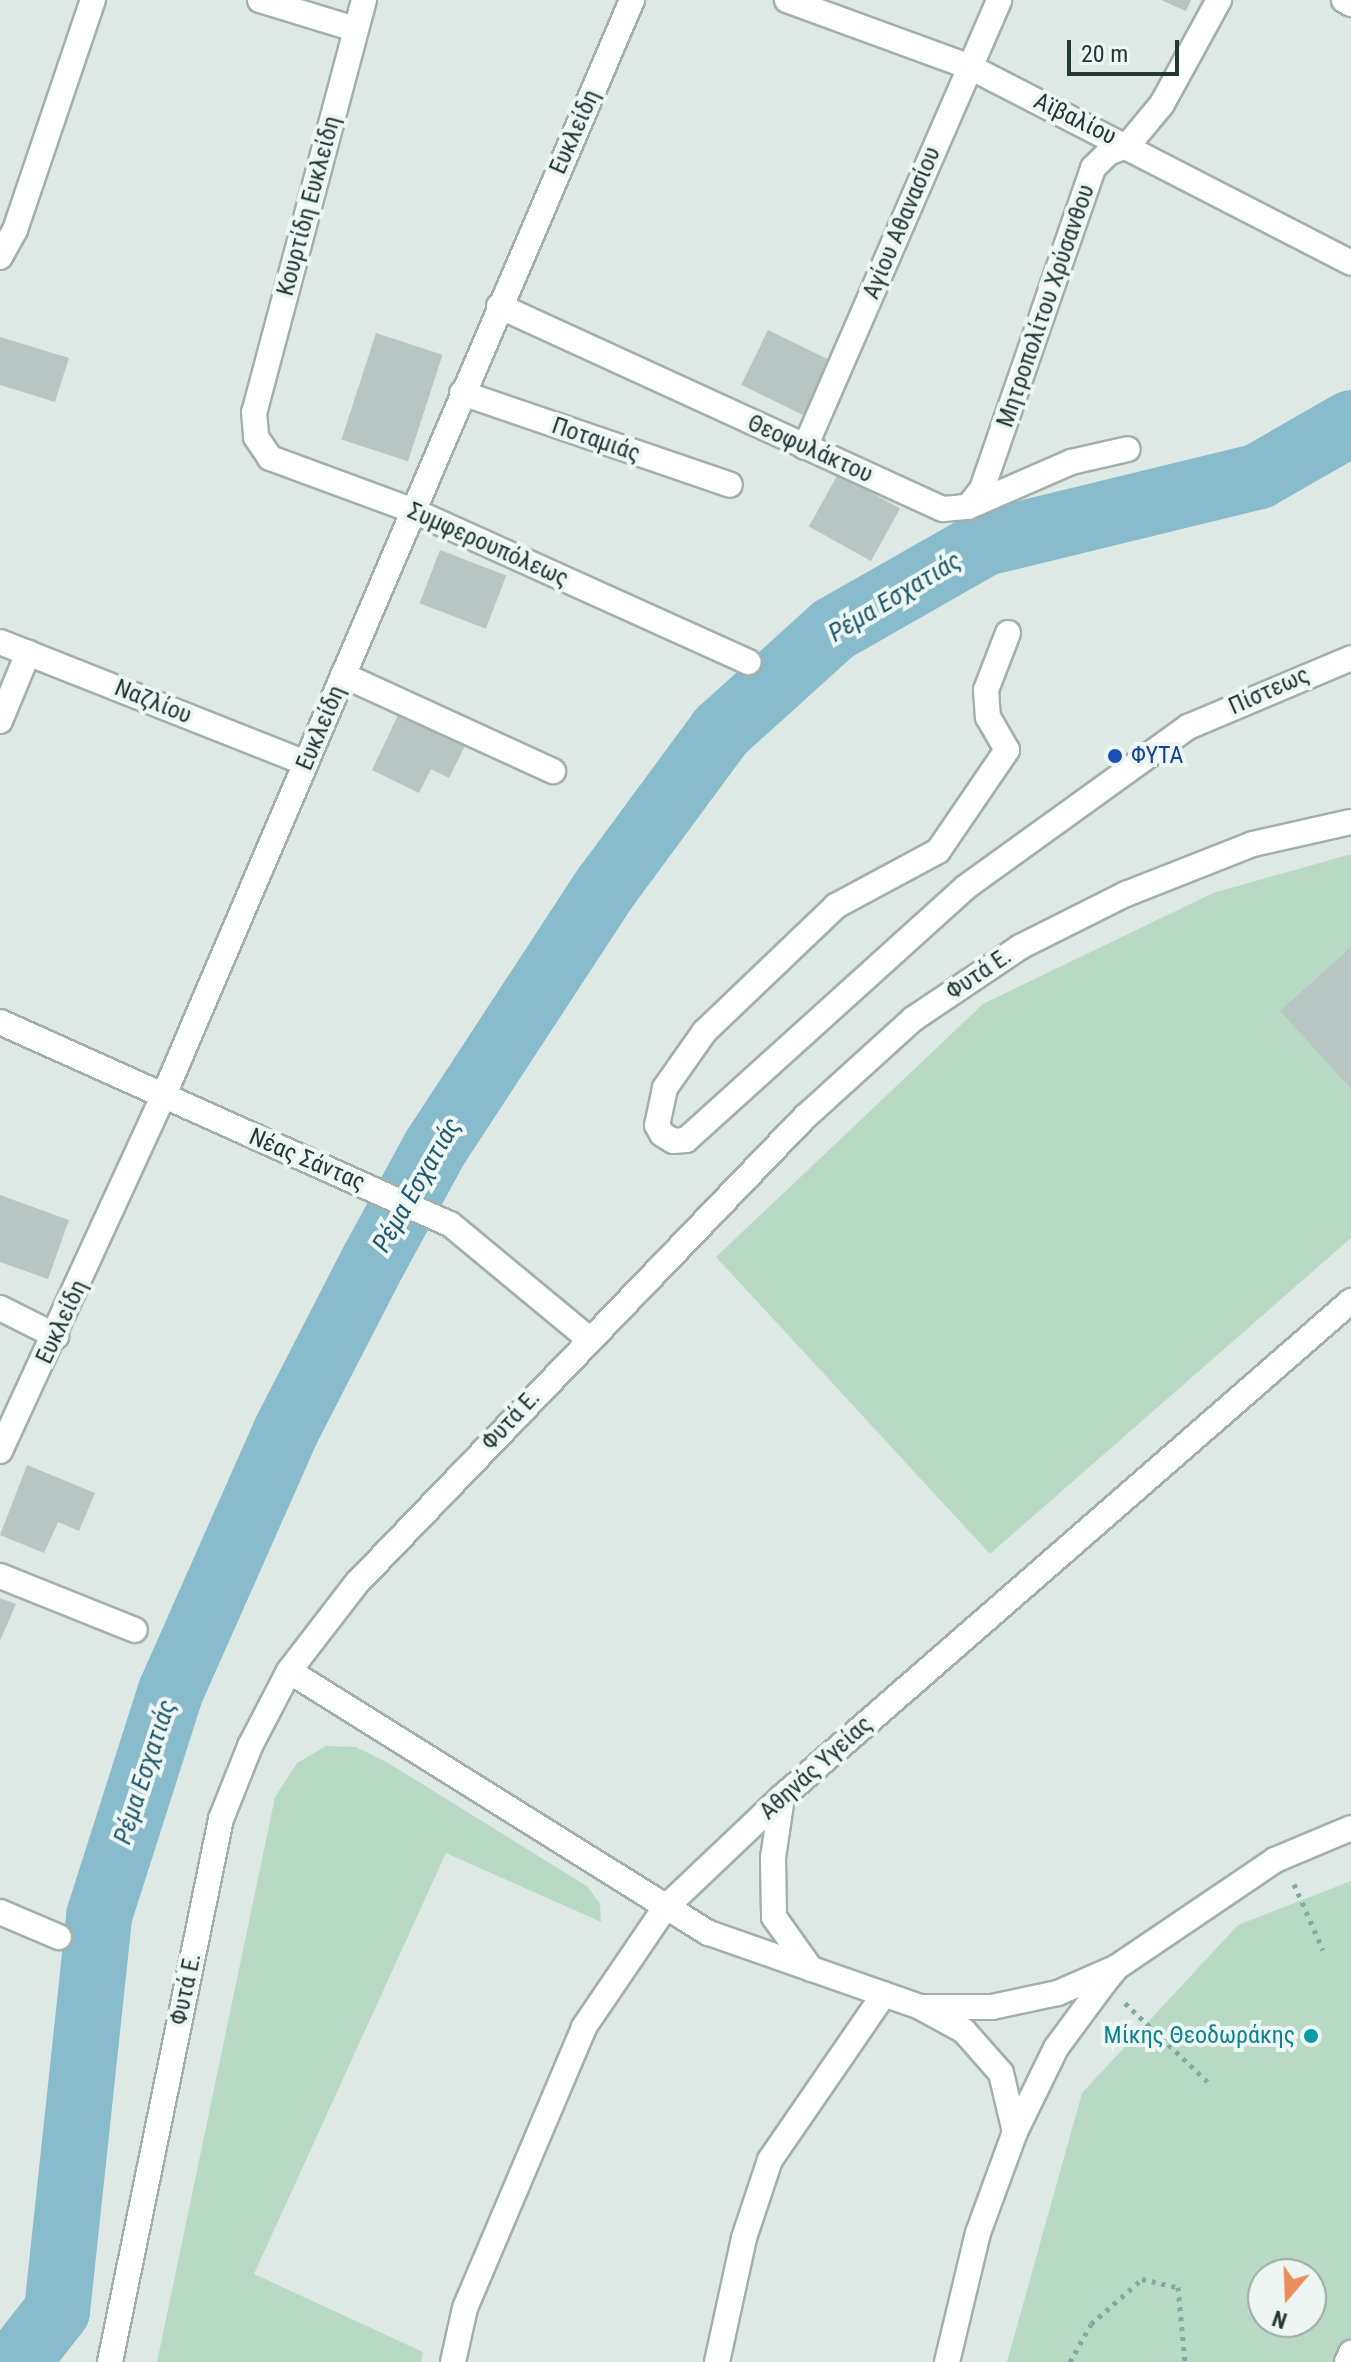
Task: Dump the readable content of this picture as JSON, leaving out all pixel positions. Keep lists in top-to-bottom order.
{
  "streets": {
    "street": [
      "Αϊβαλίου",
      "Ευκλείδη",
      "Κουρτίδη Ευκλείδη",
      "Αγίου Αθανασίου",
      "Μητροπολίτου Χρύσανθου",
      "Ποταμιάς",
      "Θεοφυλάκτου",
      "Συμφερουπόλεως",
      "Πίστεως",
      "Ναζλίου",
      "Φυτά Ε.",
      "Νέας Σάντας",
      "Αθηνάς Υγείας"
    ]
  },
  "crossings": [
    ["Αϊβαλίου", "Αγίου Αθανασίου"],
    ["Αϊβαλίου", "Μητροπολίτου Χρύσανθου"],
    ["Ευκλείδη", "Ποταμιάς"],
    ["Ευκλείδη", "Θεοφυλάκτου"],
    ["Ευκλείδη", "Συμφερουπόλεως"],
    ["Ευκλείδη", "Ναζλίου"],
    ["Ευκλείδη", "Νέας Σάντας"],
    ["Κουρτίδη Ευκλείδη", "Συμφερουπόλεως"],
    ["Αγίου Αθανασίου", "Θεοφυλάκτου"],
    ["Μητροπολίτου Χρύσανθου", "Θεοφυλάκτου"],
    ["Φυτά Ε.", "Νέας Σάντας"]
  ],
  "water": ["Ρέμα Εσχατιάς"],
  "places": ["ΦΥΤΑ", "Μίκης Θεοδωράκης"],
  "scale_bar": "20 m",
  "north": "bottom"
}
